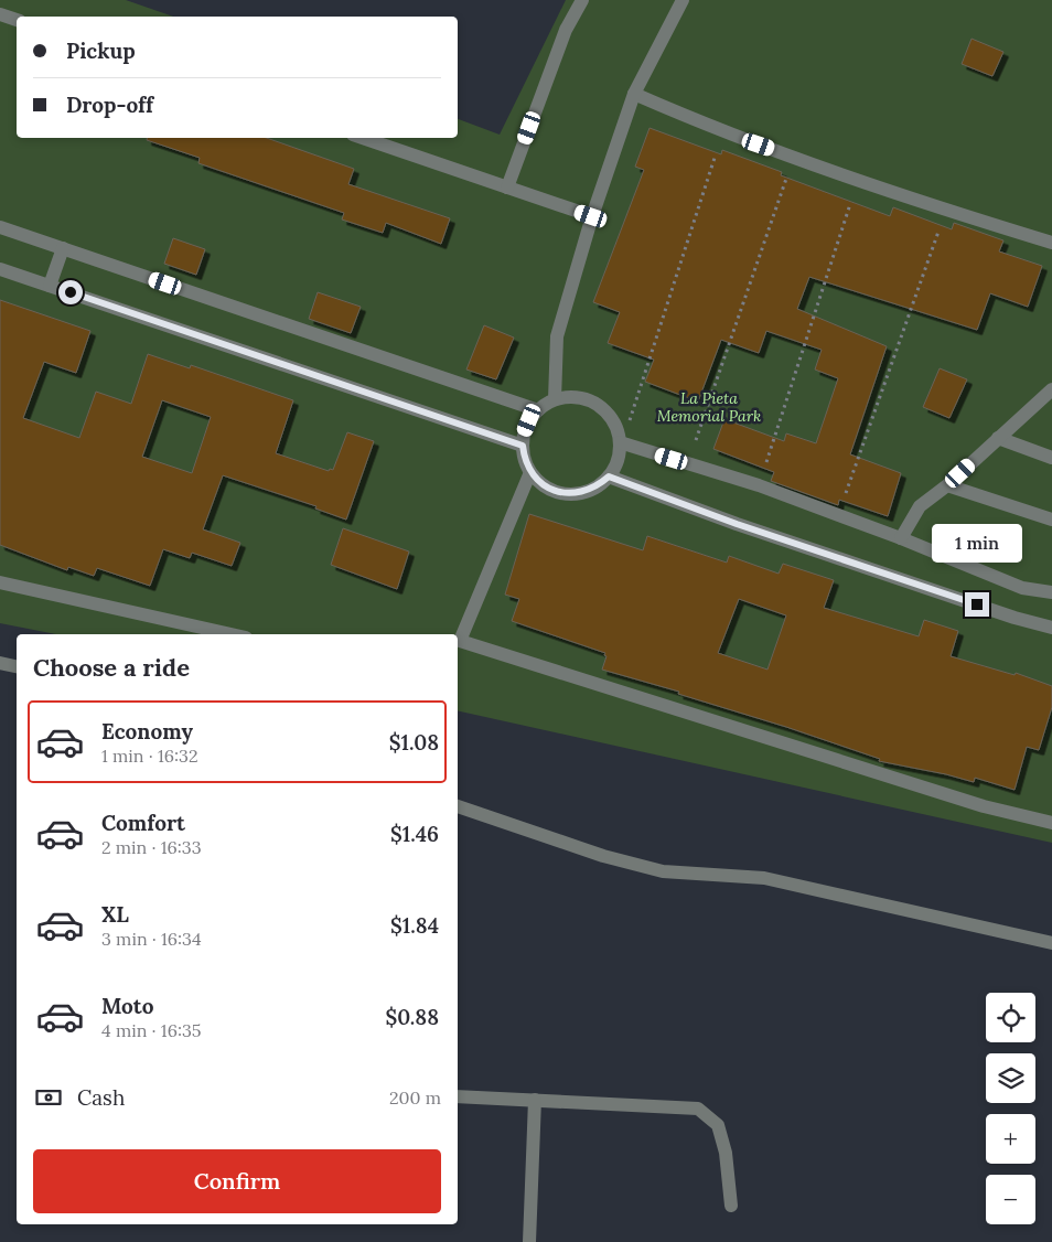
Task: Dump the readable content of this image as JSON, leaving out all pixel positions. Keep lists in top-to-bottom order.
{
  "parks": ["La Pieta Memorial Park"],
  "page": {
    "banner": ["Pickup", "Drop-off"],
    "bubble": "1 min",
    "heading": "Choose a ride",
    "list": [
      {
        "name": "Economy",
        "note": "1 min · 16:32",
        "value": "$1.08"
      },
      {
        "name": "Comfort",
        "note": "2 min · 16:33",
        "value": "$1.46"
      },
      {
        "name": "XL",
        "note": "3 min · 16:34",
        "value": "$1.84"
      },
      {
        "name": "Moto",
        "note": "4 min · 16:35",
        "value": "$0.88"
      }
    ],
    "map_buttons": ["+", "−"],
    "pay": ["Cash", "200 m"],
    "buttons": "Confirm"
  }
}
